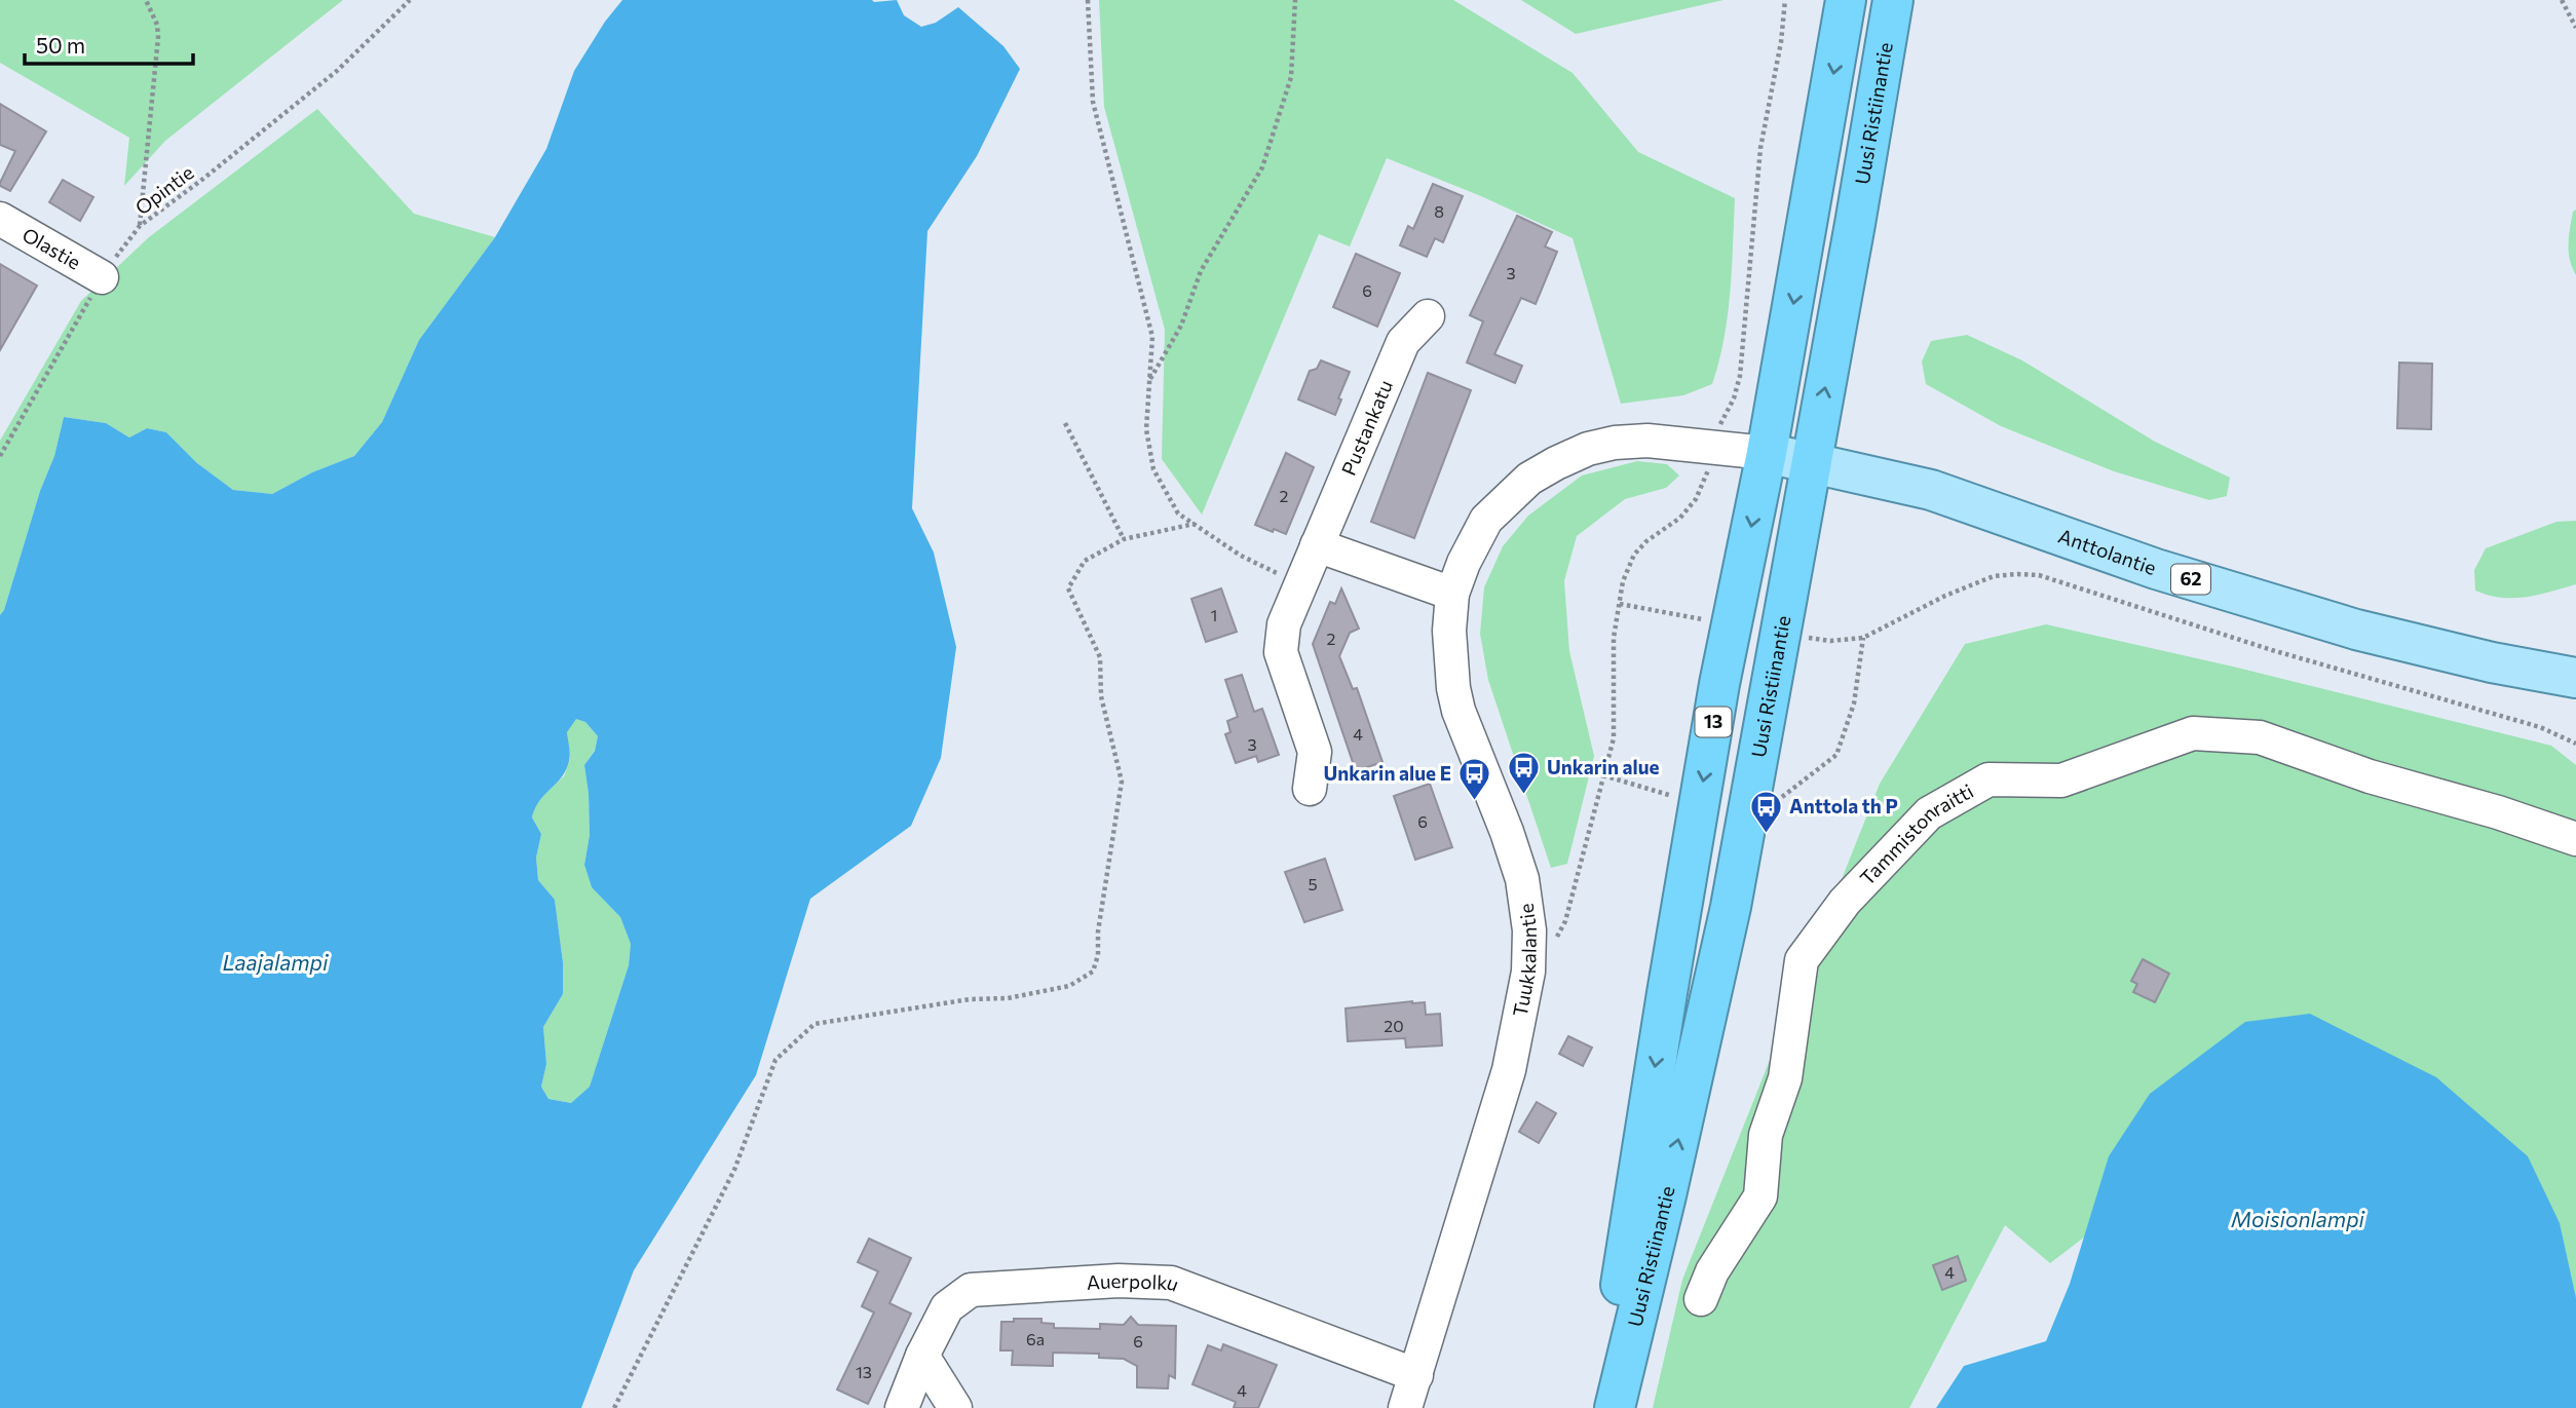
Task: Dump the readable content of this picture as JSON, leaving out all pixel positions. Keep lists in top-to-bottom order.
{
  "streets": {
    "highway": ["Uusi Ristiinantie", "13"],
    "main road": ["Anttolantie", "62"],
    "street": [
      "Olastie",
      "Pustankatu",
      "Tammistonraitti",
      "Tuukkalantie",
      "Auerpolku"
    ],
    "path": ["Opintie"]
  },
  "crossings": [
    ["Uusi Ristiinantie", "Anttolantie"],
    ["Uusi Ristiinantie", "62"],
    ["Uusi Ristiinantie", "Tuukkalantie"],
    ["Opintie", "Olastie"],
    ["Anttolantie", "62"],
    ["62", "Tuukkalantie"],
    ["Tuukkalantie", "Auerpolku"]
  ],
  "water": ["Laajalampi", "Moisionlampi"],
  "places": {
    "bus stop": ["Unkarin alue", "Unkarin alue E", "Anttola th P"]
  },
  "house_numbers": [
    "8",
    "3",
    "6",
    "2",
    "1",
    "2",
    "4",
    "3",
    "6",
    "5",
    "20",
    "4",
    "6a",
    "6",
    "13",
    "4"
  ],
  "scale_bar": "50 m"
}
